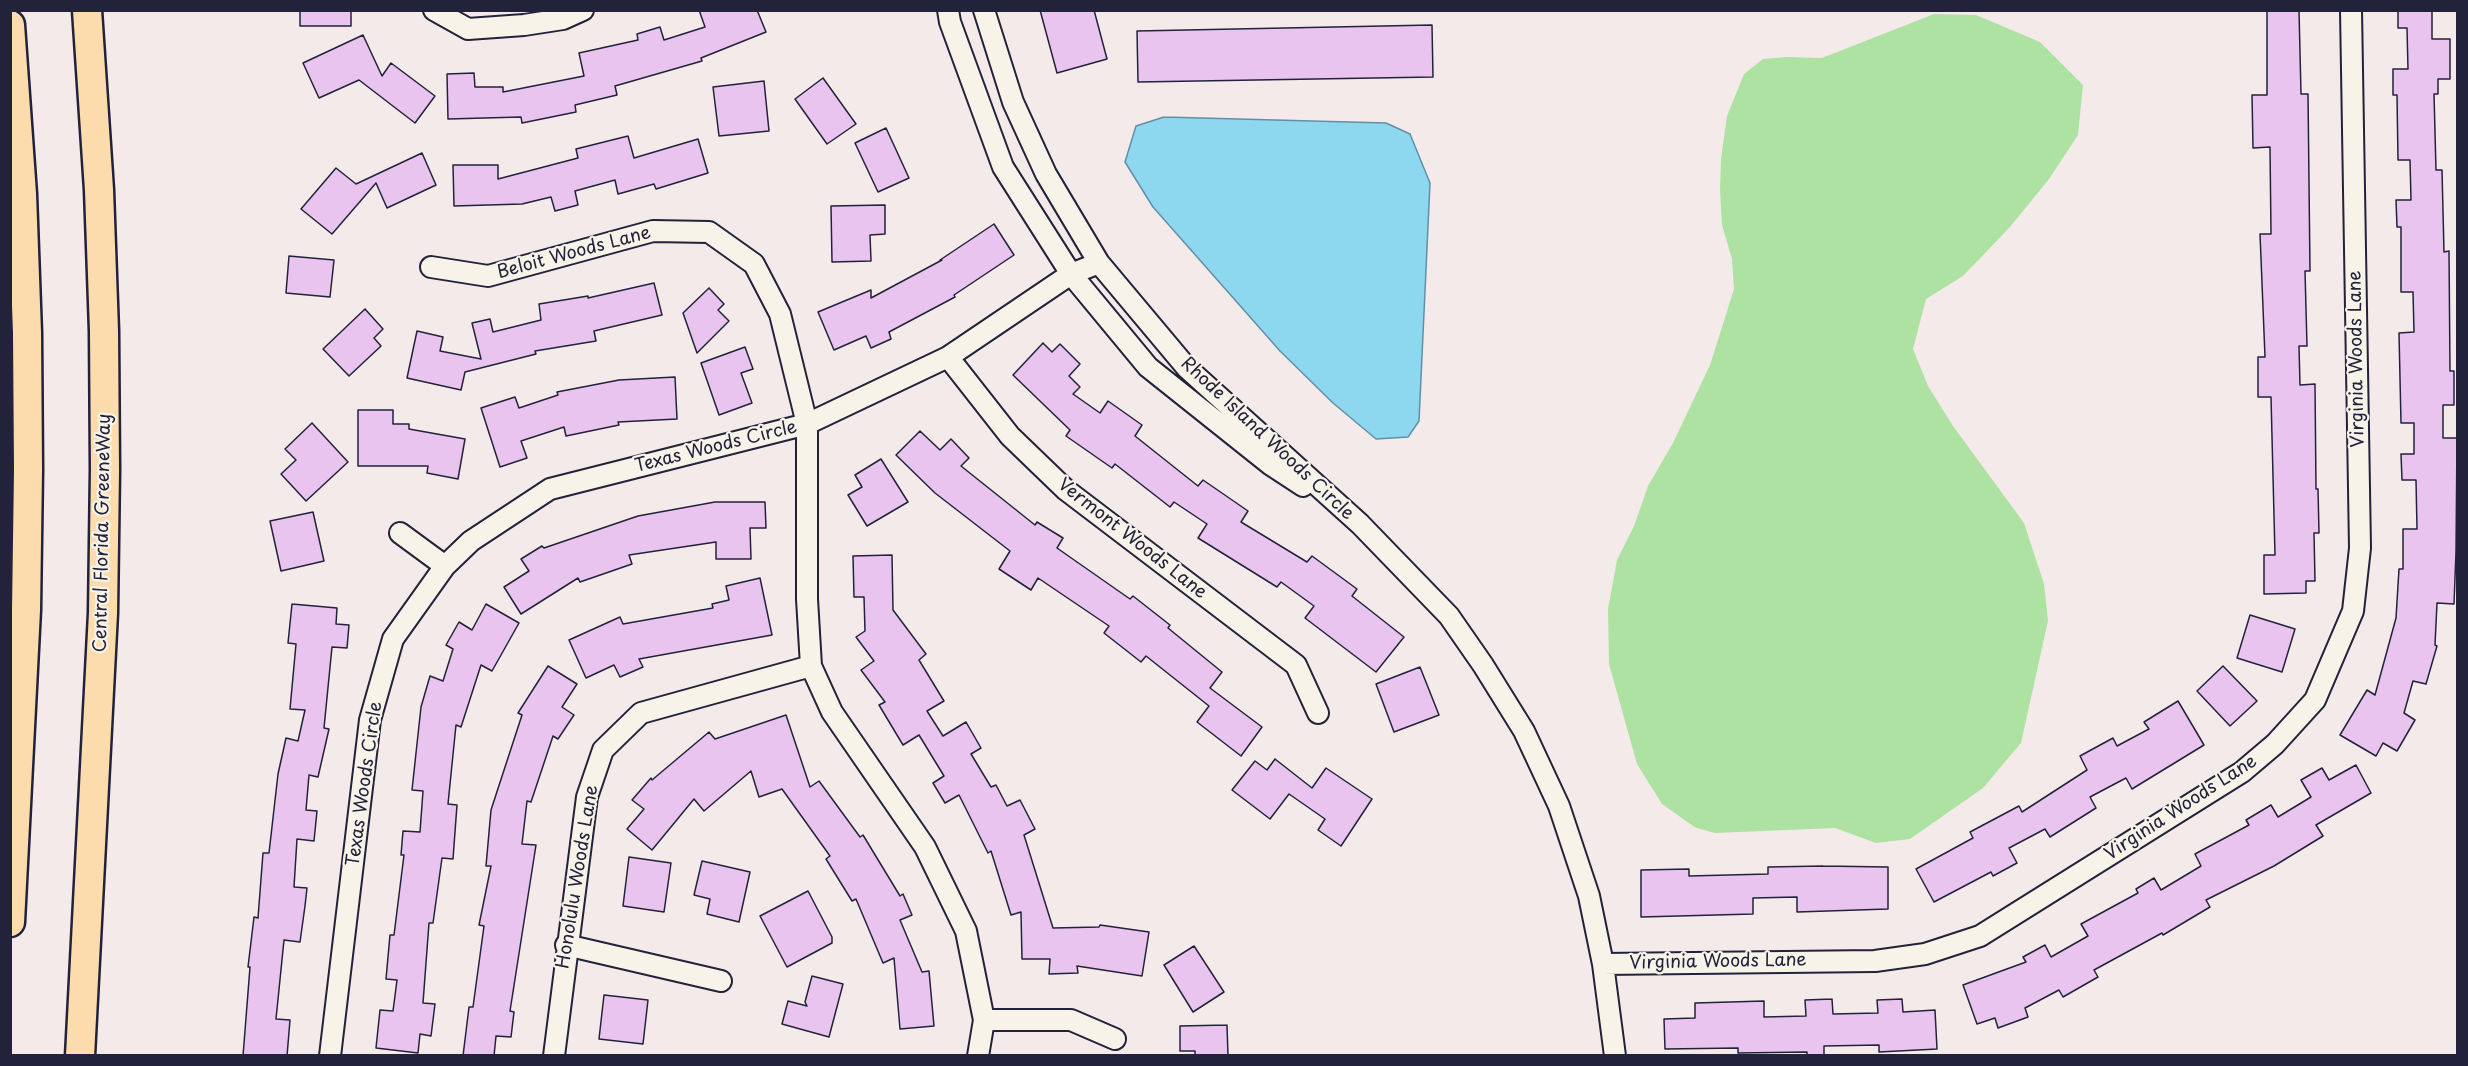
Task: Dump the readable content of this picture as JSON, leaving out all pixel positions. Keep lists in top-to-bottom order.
{
  "streets": {
    "highway": ["Central Florida GreeneWay"],
    "street": [
      "Beloit Woods Lane",
      "Virginia Woods Lane",
      "Rhode Island Woods Circle",
      "Texas Woods Circle",
      "Vermont Woods Lane",
      "Honolulu Woods Lane"
    ]
  },
  "crossings": [
    ["Beloit Woods Lane", "Texas Woods Circle"],
    ["Virginia Woods Lane", "Rhode Island Woods Circle"],
    ["Rhode Island Woods Circle", "Texas Woods Circle"],
    ["Texas Woods Circle", "Vermont Woods Lane"],
    ["Texas Woods Circle", "Honolulu Woods Lane"]
  ]
}
